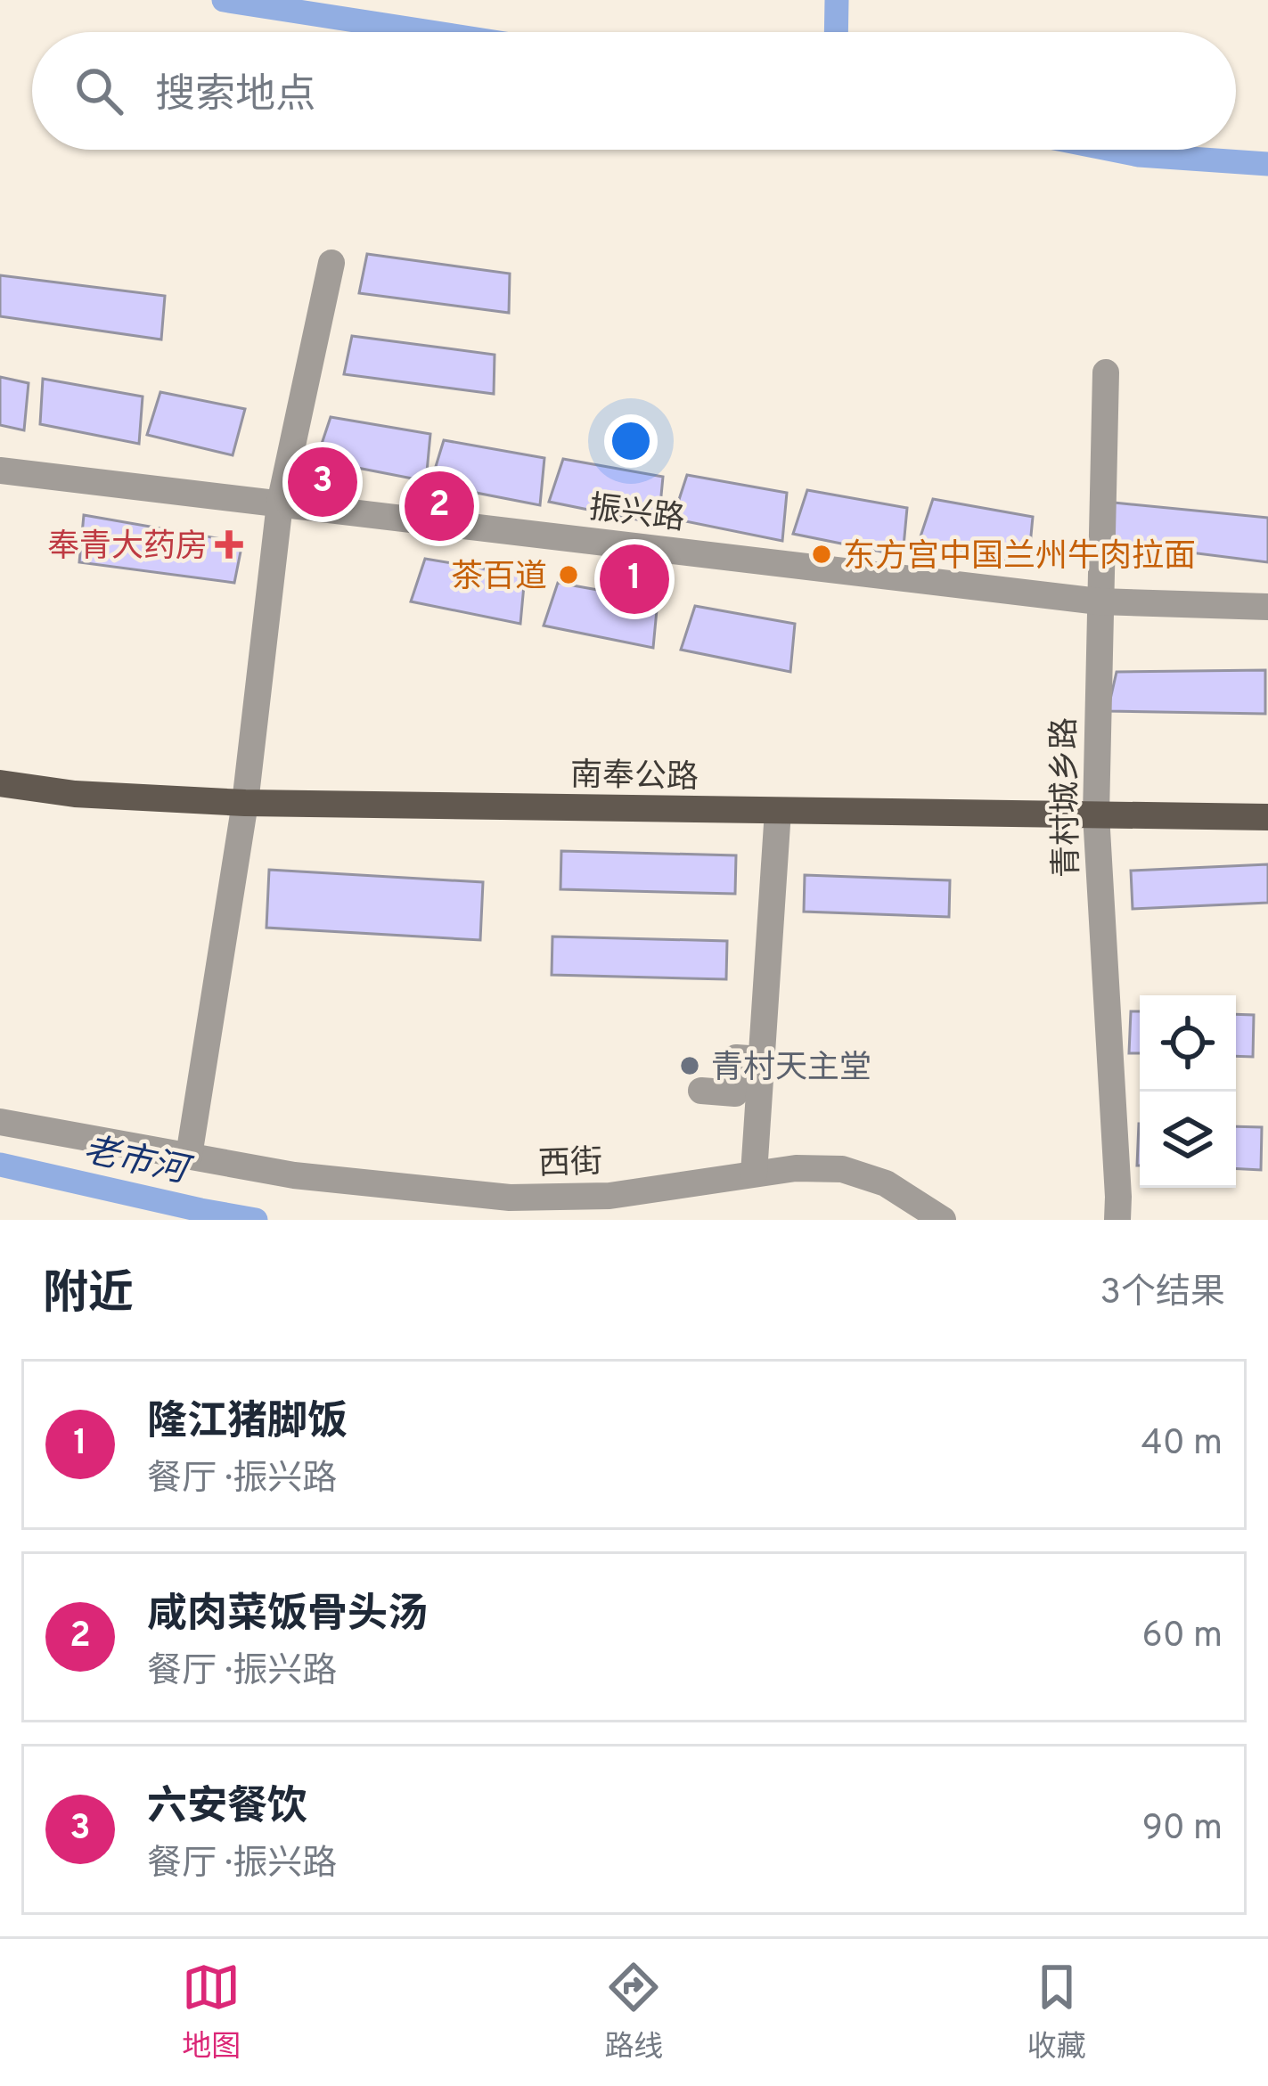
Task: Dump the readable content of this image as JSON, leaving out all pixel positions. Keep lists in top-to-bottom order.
{
  "streets": {
    "main road": ["南奉公路"],
    "street": ["振兴路", "青村城乡路", "西街"]
  },
  "crossings": [
    ["振兴路", "青村城乡路"],
    ["南奉公路", "青村城乡路"]
  ],
  "water": ["老市河"],
  "places": {
    "health": ["奉青大药房"],
    "other": ["东方宫中国兰州牛肉拉面", "茶百道", "青村天主堂"]
  },
  "page": {
    "search": "搜索地点",
    "pins": ["3", "2", "1"],
    "heading": ["附近", "3个结果"],
    "list": [
      {
        "mark": "1",
        "name": "隆江猪脚饭",
        "note": "餐厅 · 振兴路",
        "value": "40 m"
      },
      {
        "mark": "2",
        "name": "咸肉菜饭骨头汤",
        "note": "餐厅 · 振兴路",
        "value": "60 m"
      },
      {
        "mark": "3",
        "name": "六安餐饮",
        "note": "餐厅 · 振兴路",
        "value": "90 m"
      }
    ],
    "nav": ["地图", "路线", "收藏"]
  }
}
